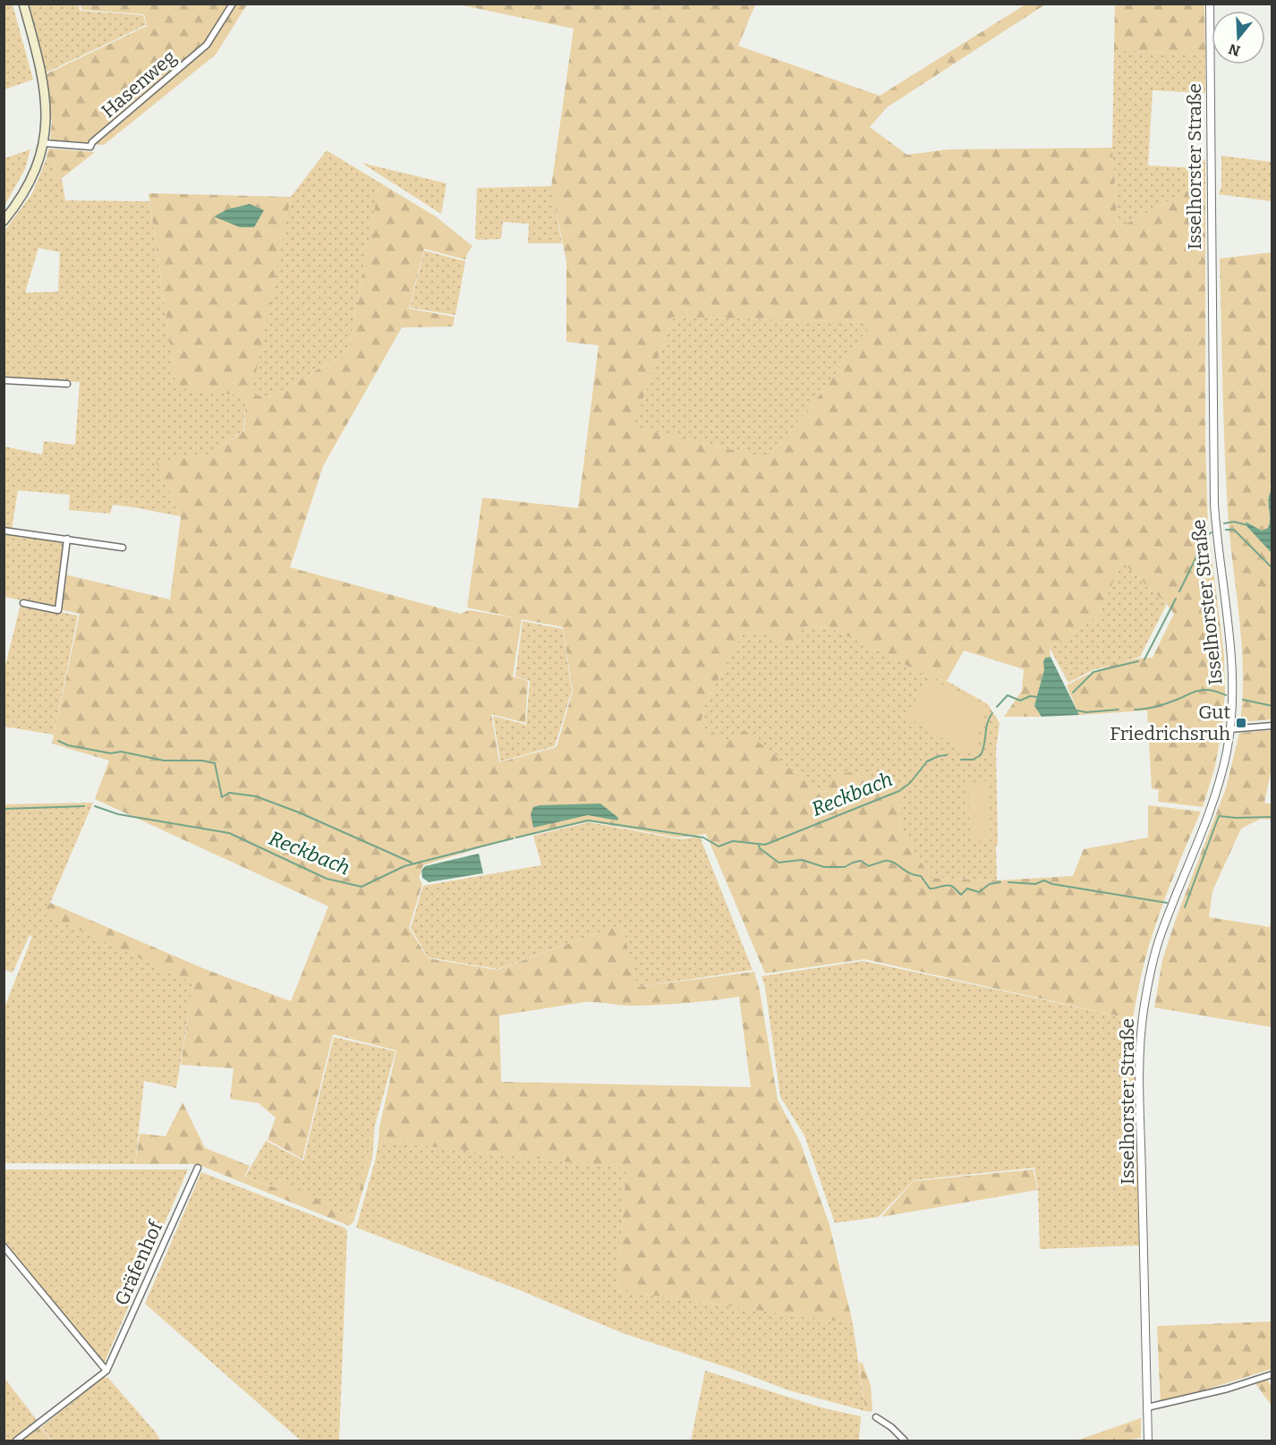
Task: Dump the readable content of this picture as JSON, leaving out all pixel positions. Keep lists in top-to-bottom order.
{
  "streets": {
    "street": ["Hasenweg", "Isselhorster Straße", "Gräfenhof"]
  },
  "water": ["Reckbach"],
  "places": {
    "transit": ["Gut Friedrichsruh"]
  },
  "north": "bottom"
}
